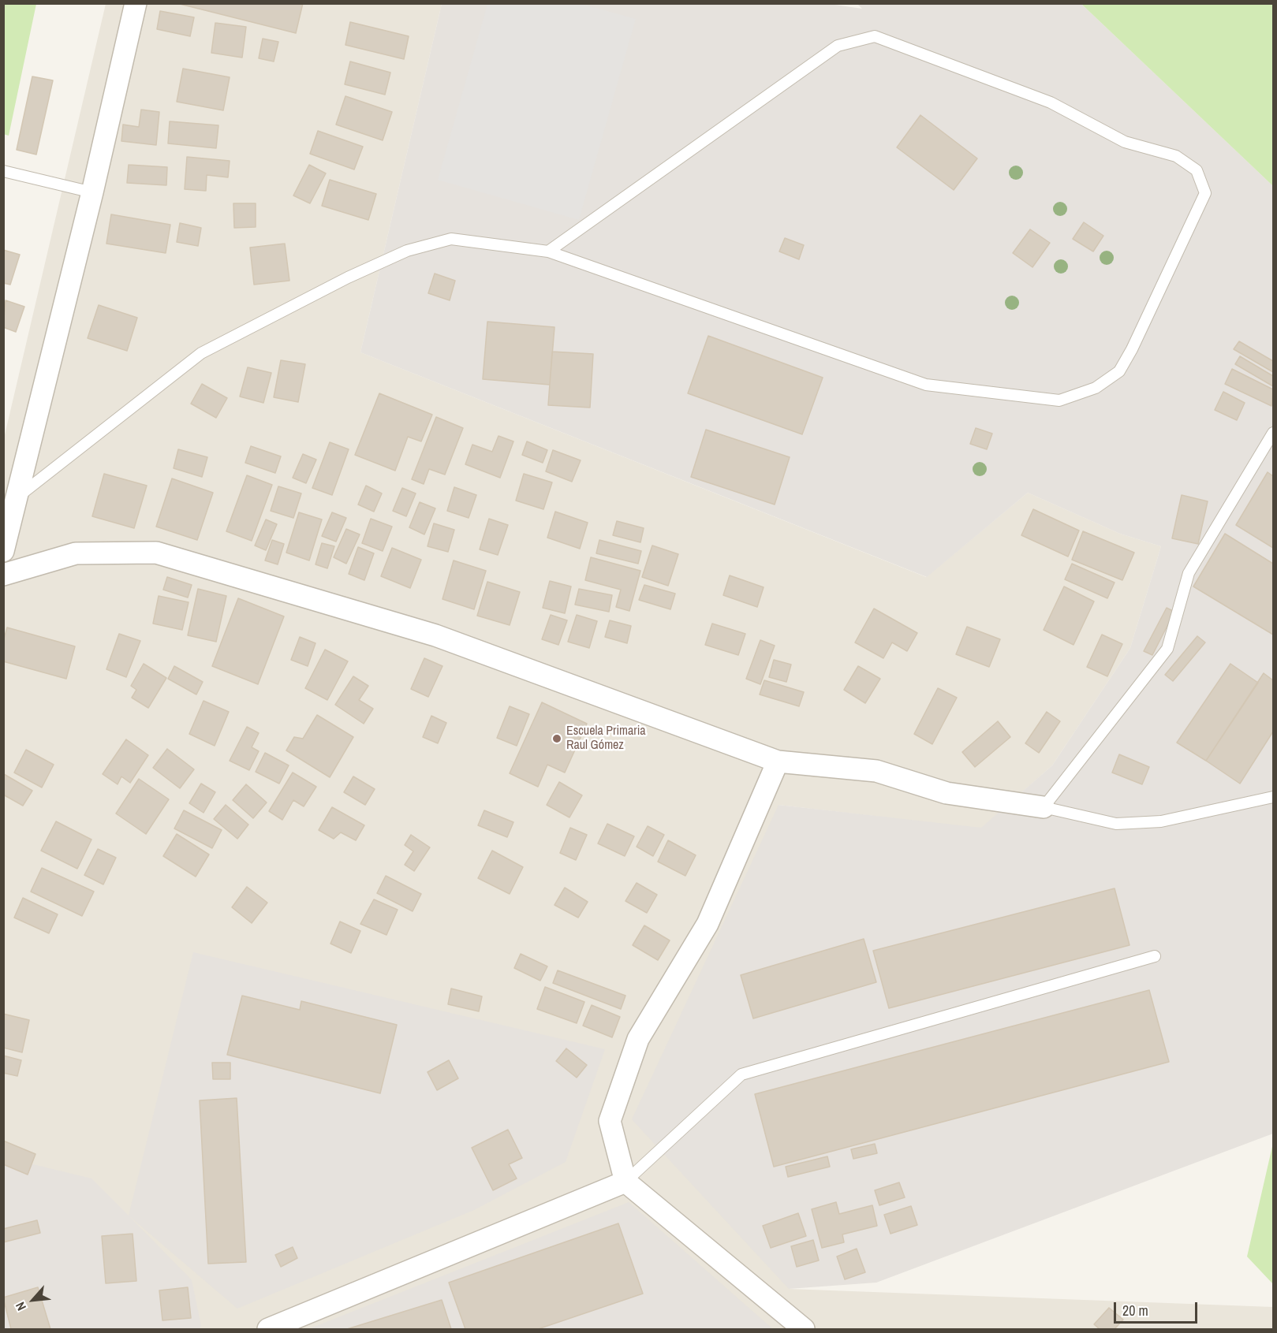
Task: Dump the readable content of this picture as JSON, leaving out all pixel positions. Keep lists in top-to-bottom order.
{
  "places": ["Escuela Primaria Raul Gómez"],
  "scale_bar": "20 m",
  "north": "bottom left"
}
